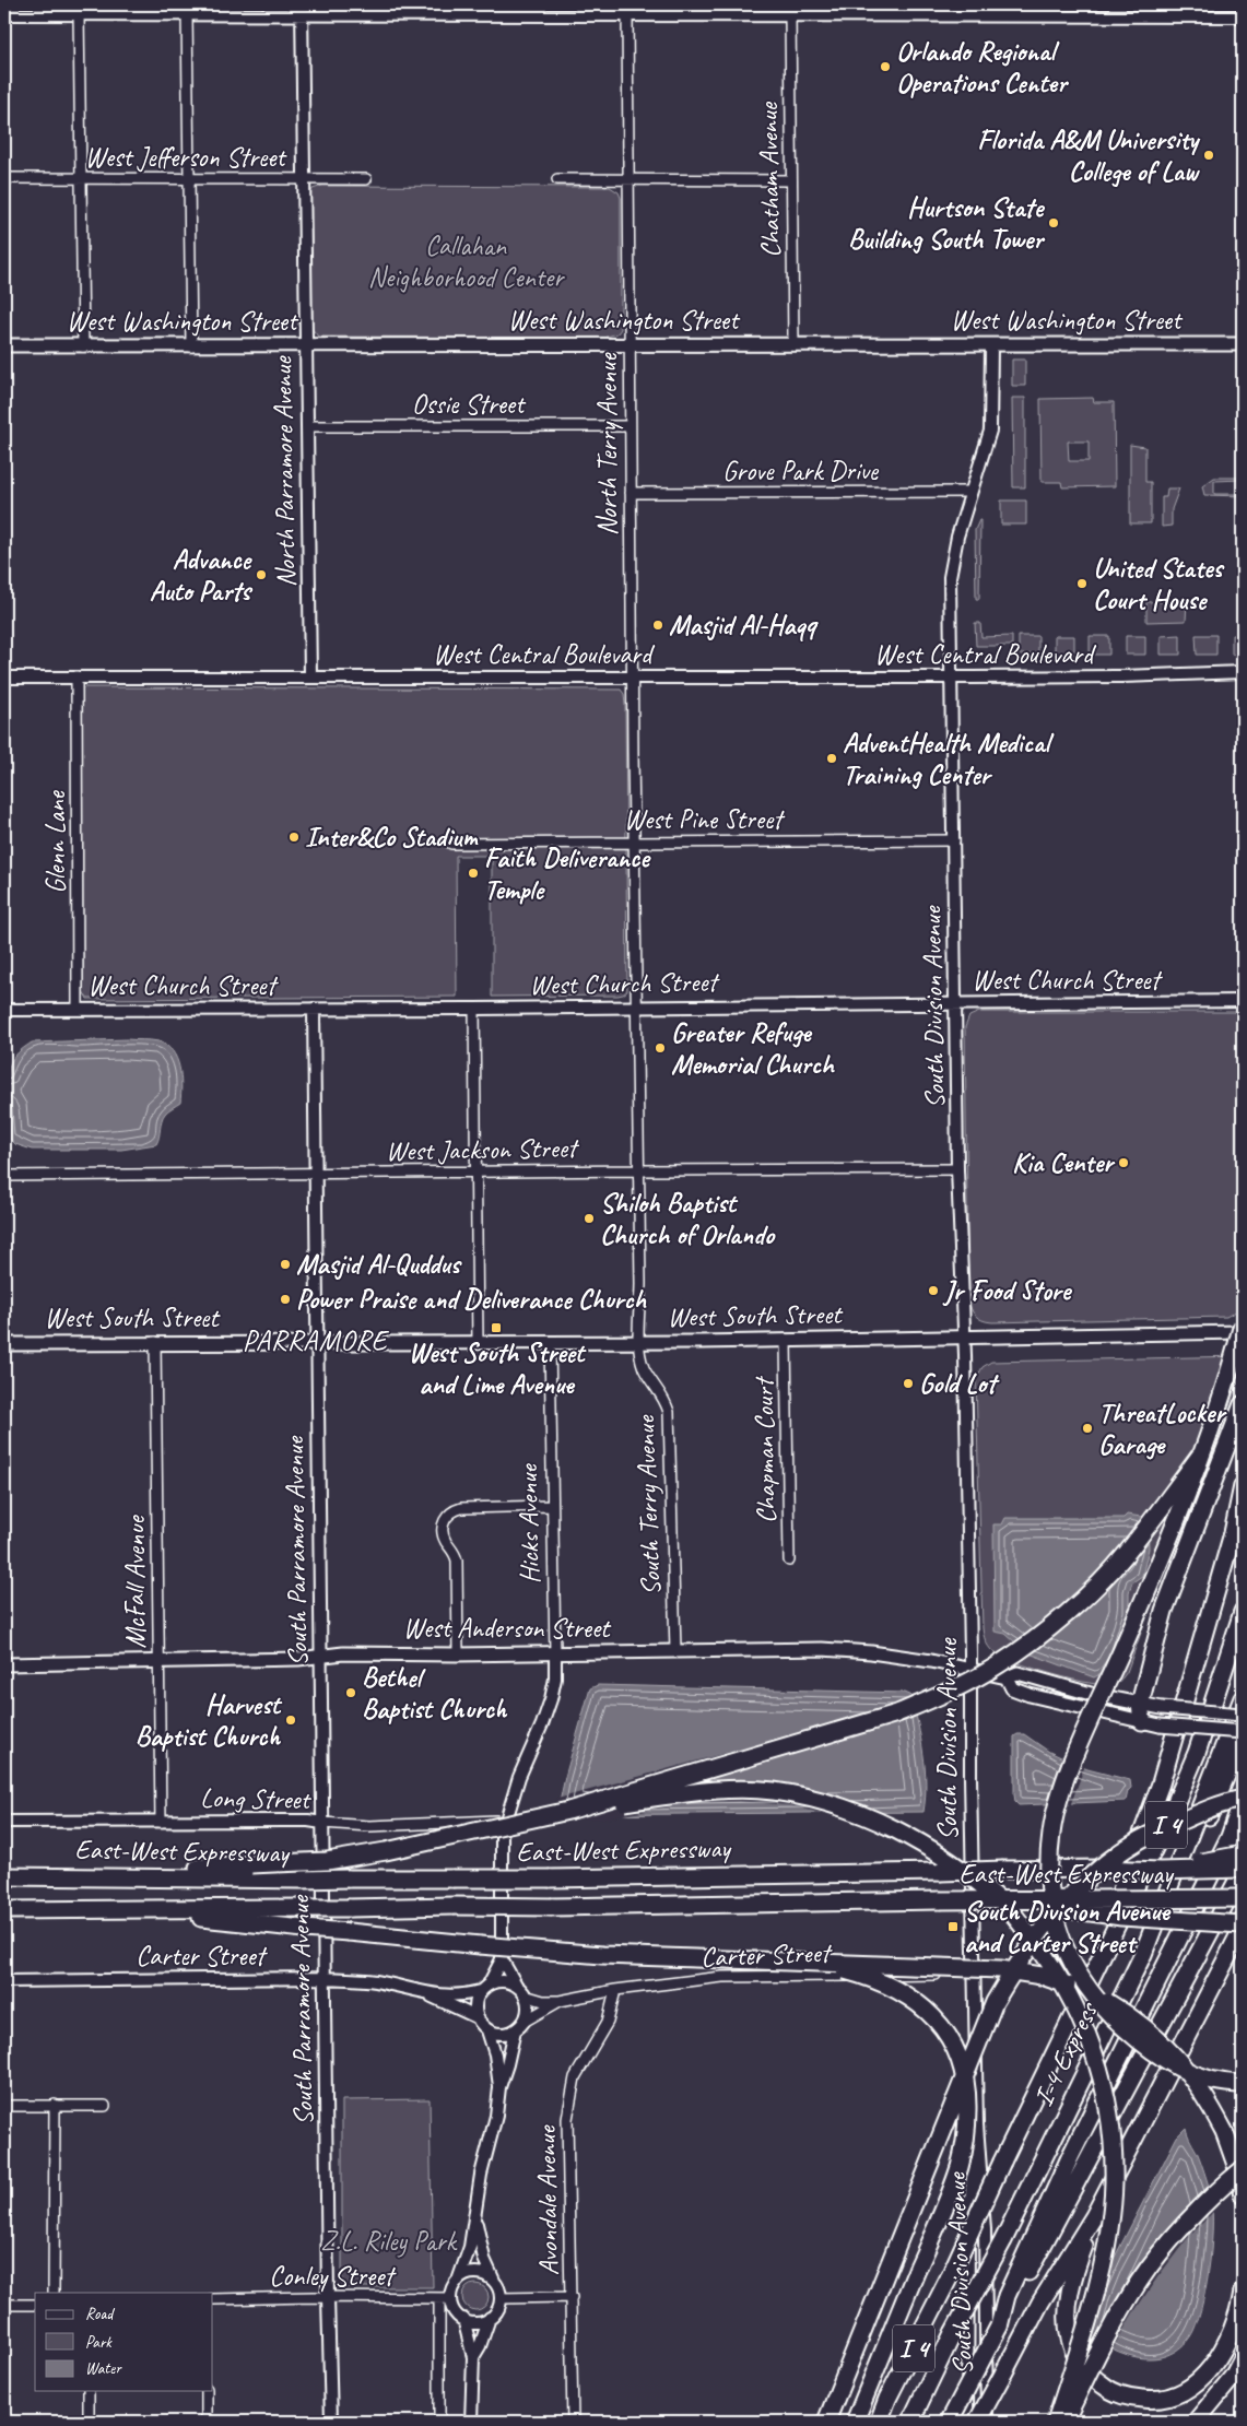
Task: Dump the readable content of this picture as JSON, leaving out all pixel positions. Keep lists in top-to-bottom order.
{
  "streets": {
    "highway": ["I 4", "East-West Expressway", "I-4 Express"],
    "main road": ["West Washington Street", "West South Street", "West Anderson Street"],
    "street": [
      "West Jefferson Street",
      "Chatham Avenue",
      "Ossie Street",
      "North Terry Avenue",
      "Grove Park Drive",
      "North Parramore Avenue",
      "West Central Boulevard",
      "West Pine Street",
      "Glenn Lane",
      "West Church Street",
      "South Division Avenue",
      "West Jackson Street",
      "Chapman Court",
      "South Terry Avenue",
      "Hicks Avenue",
      "South Parramore Avenue",
      "McFall Avenue",
      "Long Street",
      "Carter Street",
      "Avondale Avenue",
      "Conley Street"
    ]
  },
  "crossings": [
    ["West Jefferson Street", "North Parramore Avenue"],
    ["Chatham Avenue", "West Washington Street"],
    ["West Washington Street", "North Terry Avenue"],
    ["West Washington Street", "North Parramore Avenue"],
    ["West Washington Street", "South Division Avenue"],
    ["Ossie Street", "North Terry Avenue"],
    ["Ossie Street", "North Parramore Avenue"],
    ["North Terry Avenue", "Grove Park Drive"],
    ["North Terry Avenue", "West Central Boulevard"],
    ["North Terry Avenue", "South Terry Avenue"],
    ["Grove Park Drive", "South Division Avenue"],
    ["North Parramore Avenue", "West Central Boulevard"],
    ["West Central Boulevard", "Glenn Lane"],
    ["West Central Boulevard", "South Division Avenue"],
    ["West Central Boulevard", "South Terry Avenue"],
    ["West Pine Street", "South Division Avenue"],
    ["West Pine Street", "South Terry Avenue"],
    ["Glenn Lane", "West Church Street"],
    ["West Church Street", "South Division Avenue"],
    ["West Church Street", "South Terry Avenue"],
    ["West Church Street", "South Parramore Avenue"],
    ["South Division Avenue", "West Jackson Street"],
    ["South Division Avenue", "West South Street"],
    ["South Division Avenue", "West Anderson Street"],
    ["South Division Avenue", "Carter Street"],
    ["West Jackson Street", "South Terry Avenue"],
    ["West Jackson Street", "South Parramore Avenue"],
    ["West South Street", "Chapman Court"],
    ["West South Street", "South Terry Avenue"],
    ["West South Street", "Hicks Avenue"],
    ["West South Street", "South Parramore Avenue"],
    ["West South Street", "McFall Avenue"],
    ["South Terry Avenue", "West Anderson Street"],
    ["Hicks Avenue", "West Anderson Street"],
    ["Hicks Avenue", "Long Street"],
    ["Hicks Avenue", "Carter Street"],
    ["South Parramore Avenue", "West Anderson Street"],
    ["South Parramore Avenue", "Long Street"],
    ["South Parramore Avenue", "Carter Street"],
    ["South Parramore Avenue", "Conley Street"],
    ["McFall Avenue", "West Anderson Street"],
    ["McFall Avenue", "Long Street"],
    ["Carter Street", "Avondale Avenue"]
  ],
  "districts": ["PARRAMORE"],
  "parks": ["Callahan Neighborhood Center", "Z.L. Riley Park"],
  "places": {
    "other": [
      "Orlando Regional Operations Center",
      "Florida A&M University College of Law",
      "Hurtson State Building South Tower",
      "Advance Auto Parts",
      "United States Court House",
      "Masjid Al-Haqq",
      "AdventHealth Medical Training Center",
      "Inter&Co Stadium",
      "Faith Deliverance Temple",
      "Greater Refuge Memorial Church",
      "Kia Center",
      "Shiloh Baptist Church of Orlando",
      "Masjid Al-Quddus",
      "Jr Food Store",
      "Power Praise and Deliverance Church",
      "Gold Lot",
      "ThreatLocker Garage",
      "Bethel Baptist Church",
      "Harvest Baptist Church"
    ],
    "transit": ["West South Street and Lime Avenue", "South Division Avenue and Carter Street"]
  },
  "legend": ["Road", "Park", "Water"]
}
